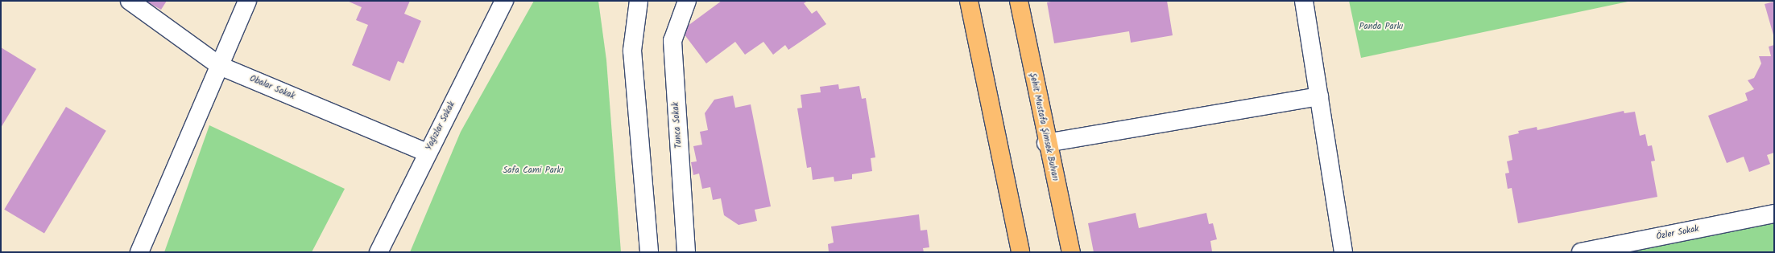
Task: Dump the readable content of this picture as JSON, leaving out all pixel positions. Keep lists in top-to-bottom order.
{
  "streets": {
    "main road": ["Şehit Mustafa Şimsek Bulvarı"],
    "street": [
      "Obalar Sokak",
      "Tunca Sokak",
      "Yağızlar Sokak",
      "Özler Sokak"
    ]
  },
  "crossings": [
    ["Obalar Sokak", "Yağızlar Sokak"]
  ],
  "parks": ["Panda Parkı", "Safa Cami Parkı"]
}
